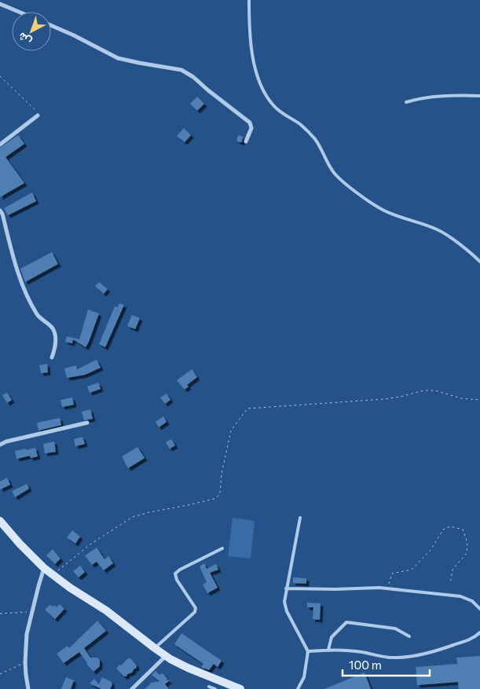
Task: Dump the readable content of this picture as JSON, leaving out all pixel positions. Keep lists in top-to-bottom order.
{
  "scale_bar": "100 m",
  "north": "bottom left"
}
